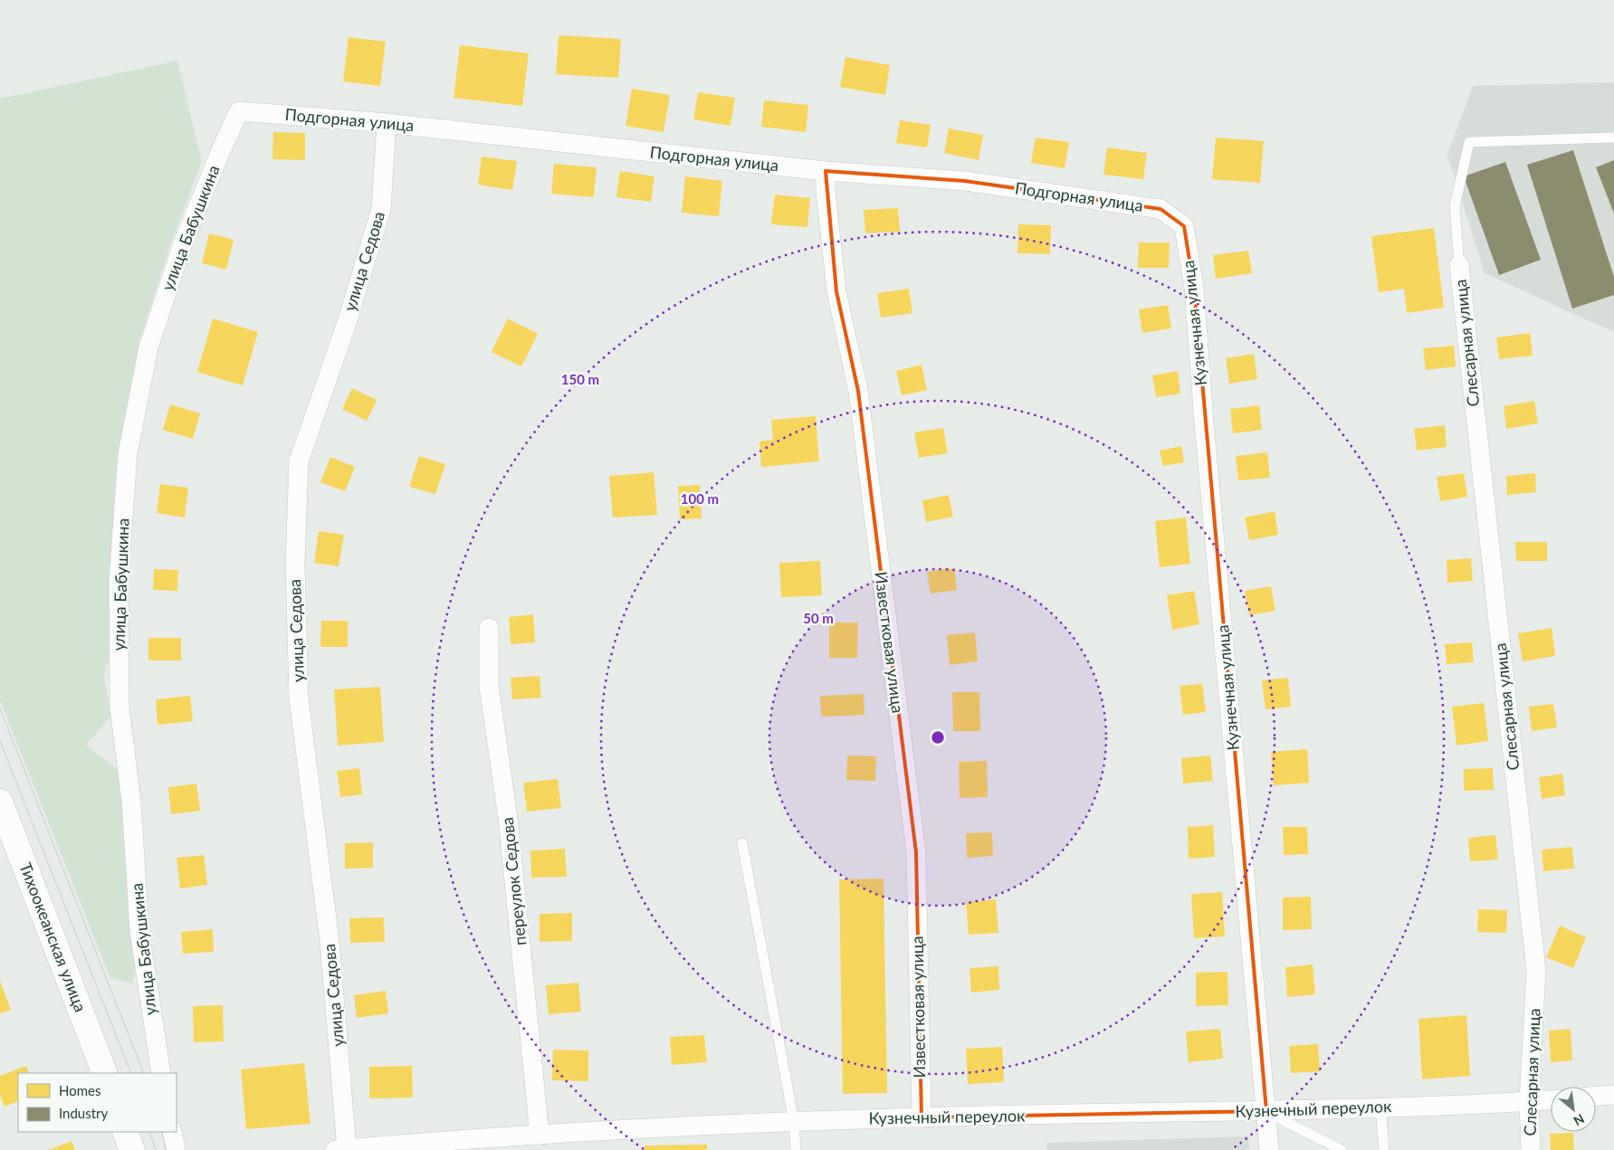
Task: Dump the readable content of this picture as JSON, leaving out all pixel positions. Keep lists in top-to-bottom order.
{
  "streets": {
    "main road": ["Тихоокеанская улица"],
    "street": [
      "Подгорная улица",
      "улица Бабушкина",
      "улица Седова",
      "Кузнечная улица",
      "Слесарная улица",
      "Известковая улица",
      "переулок Седова",
      "Кузнечный переулок"
    ]
  },
  "crossings": [
    ["Подгорная улица", "улица Бабушкина"],
    ["Подгорная улица", "улица Седова"],
    ["Подгорная улица", "Кузнечная улица"],
    ["Подгорная улица", "Известковая улица"],
    ["улица Седова", "Кузнечный переулок"],
    ["Кузнечная улица", "Кузнечный переулок"],
    ["Слесарная улица", "Кузнечный переулок"],
    ["Известковая улица", "Кузнечный переулок"],
    ["переулок Седова", "Кузнечный переулок"]
  ],
  "legend": ["Homes", "Industry"],
  "north": "bottom right",
  "rings": ["150 m", "100 m", "50 m"]
}
